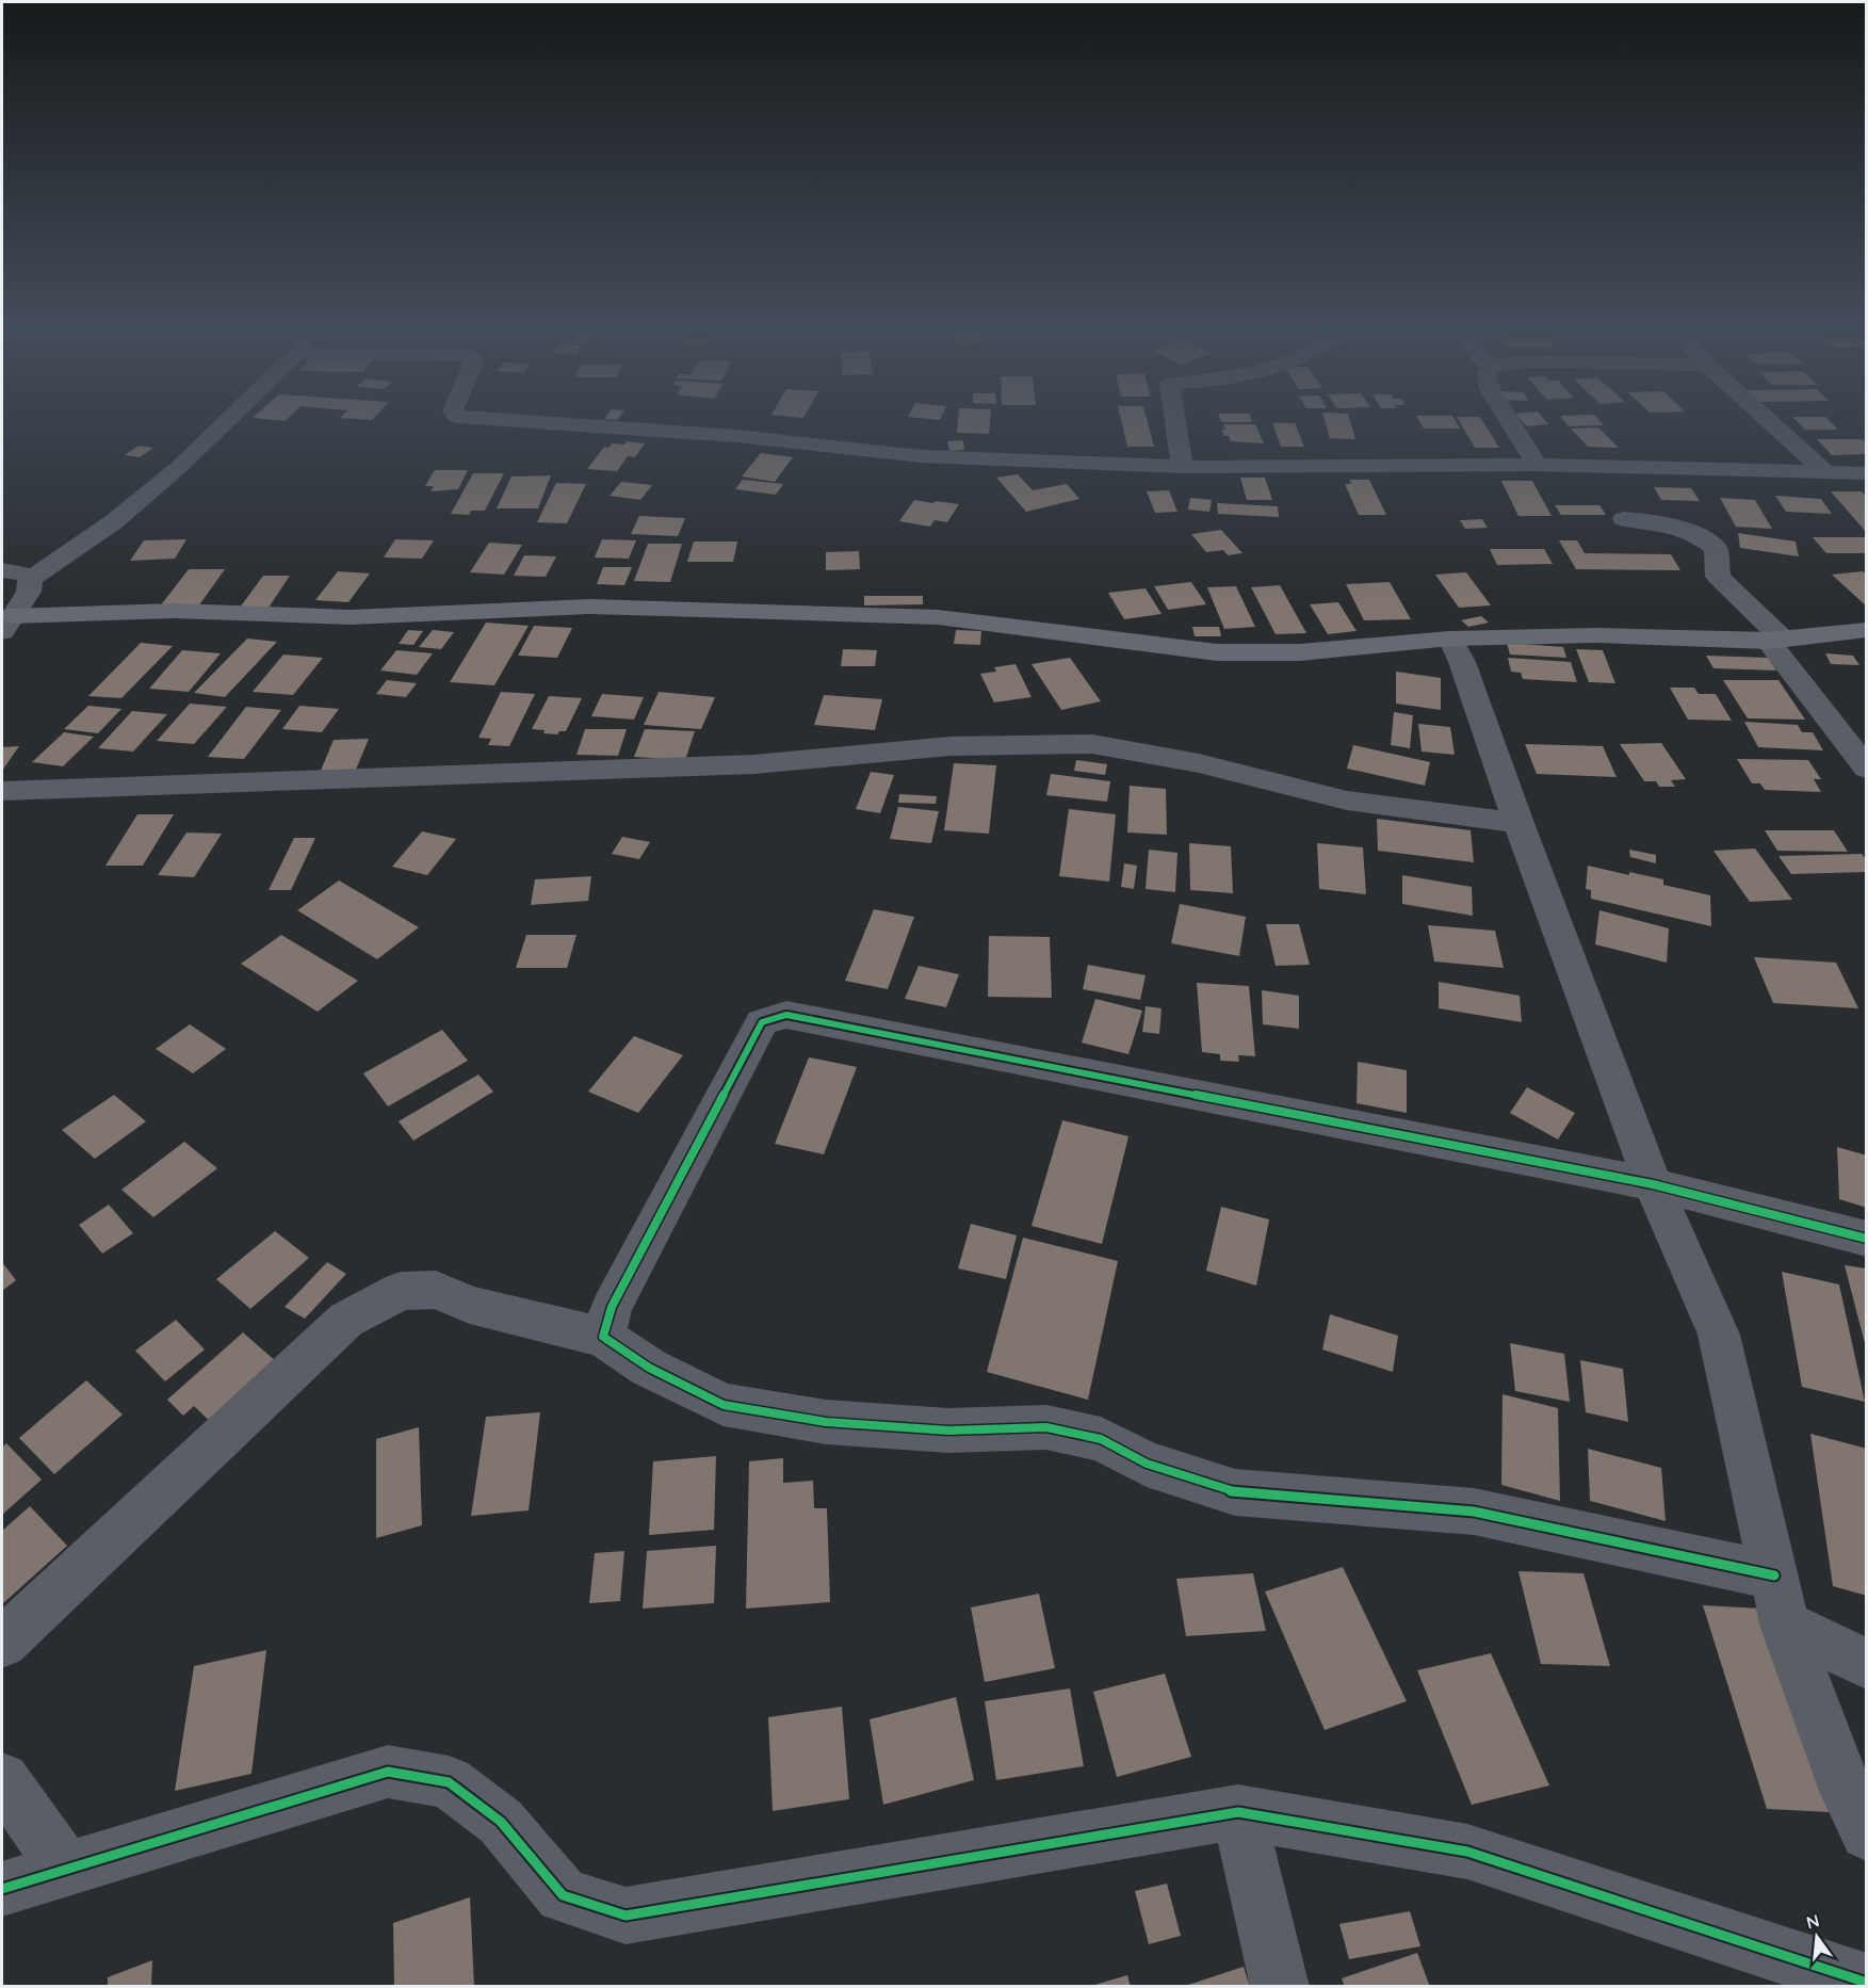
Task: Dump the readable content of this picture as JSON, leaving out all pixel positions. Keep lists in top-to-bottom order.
{
  "north": "top"
}
